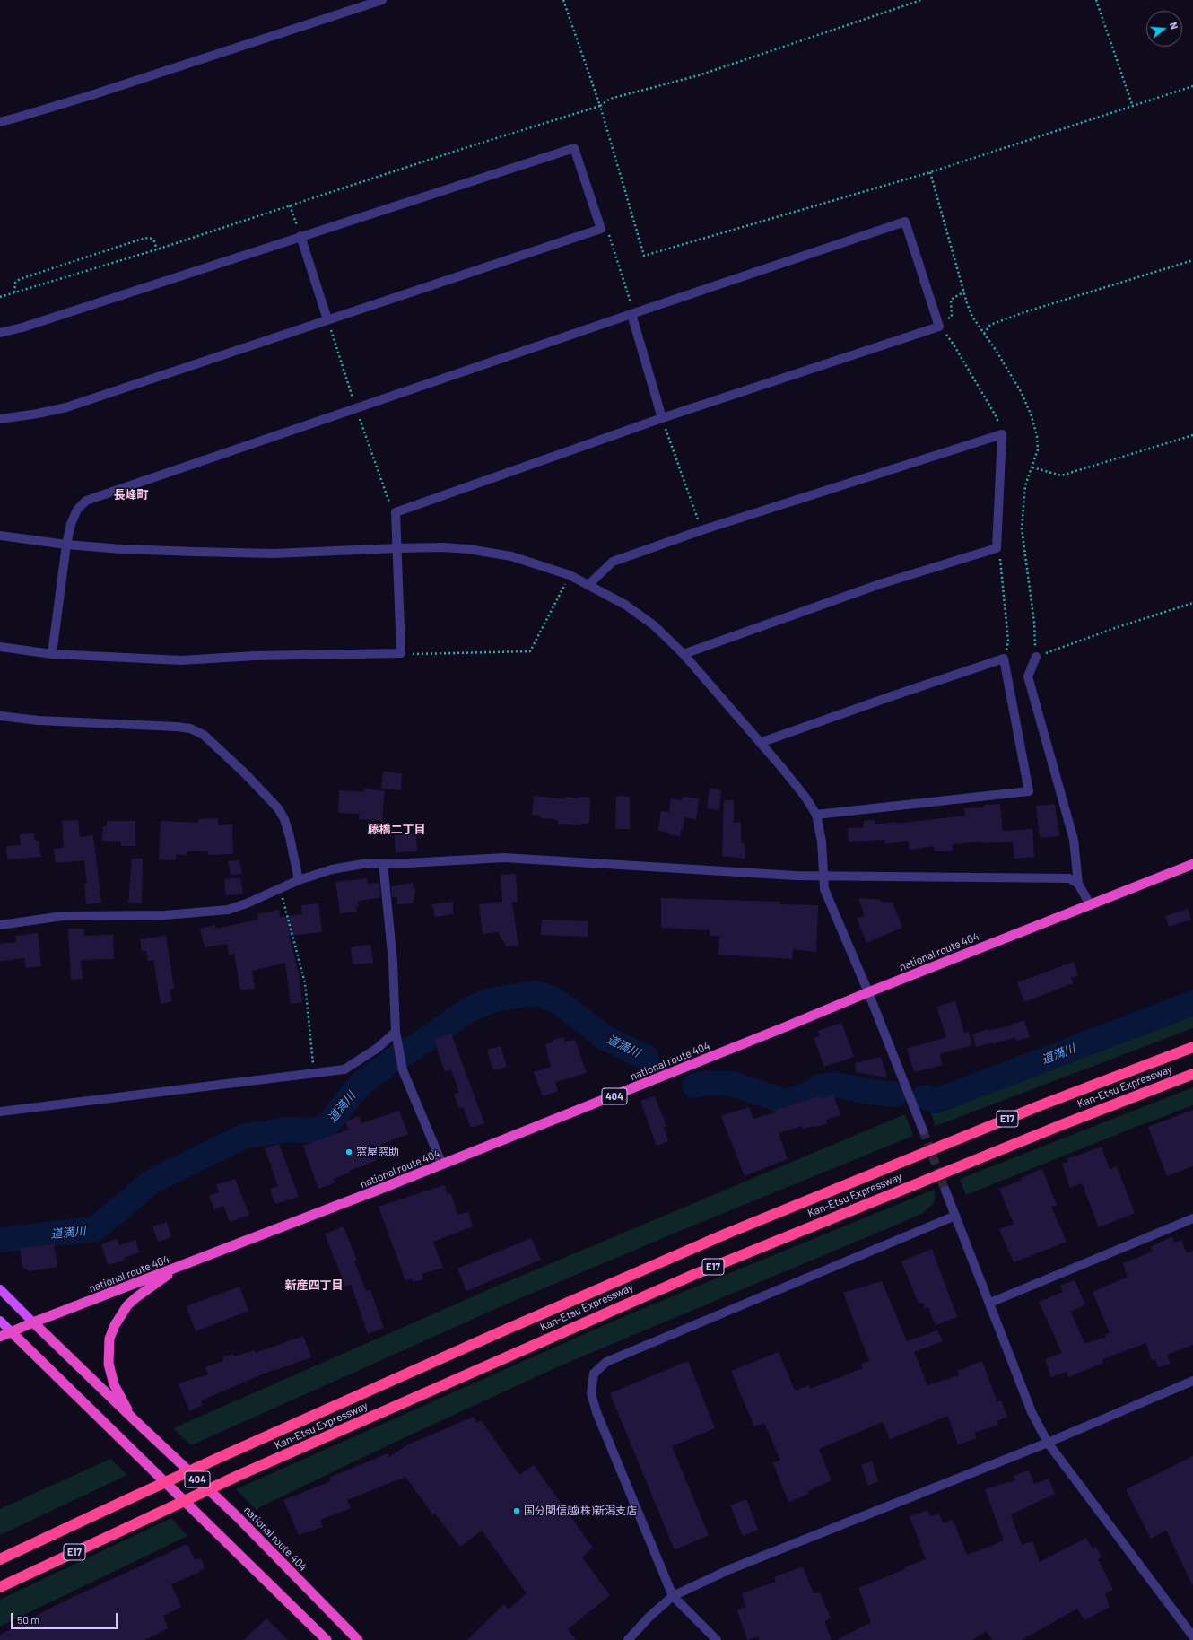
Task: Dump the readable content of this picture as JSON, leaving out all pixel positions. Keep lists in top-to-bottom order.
{
  "streets": {
    "highway": [
      "national route 404",
      "Kan-Etsu Expressway",
      "404",
      "E17"
    ]
  },
  "crossings": [
    ["national route 404", "404"]
  ],
  "districts": ["長峰町", "藤橋二丁目", "新産四丁目"],
  "water": ["道満川"],
  "places": ["窓屋窓助", "国分関信越(株)新潟支店"],
  "scale_bar": "50 m",
  "north": "right"
}
